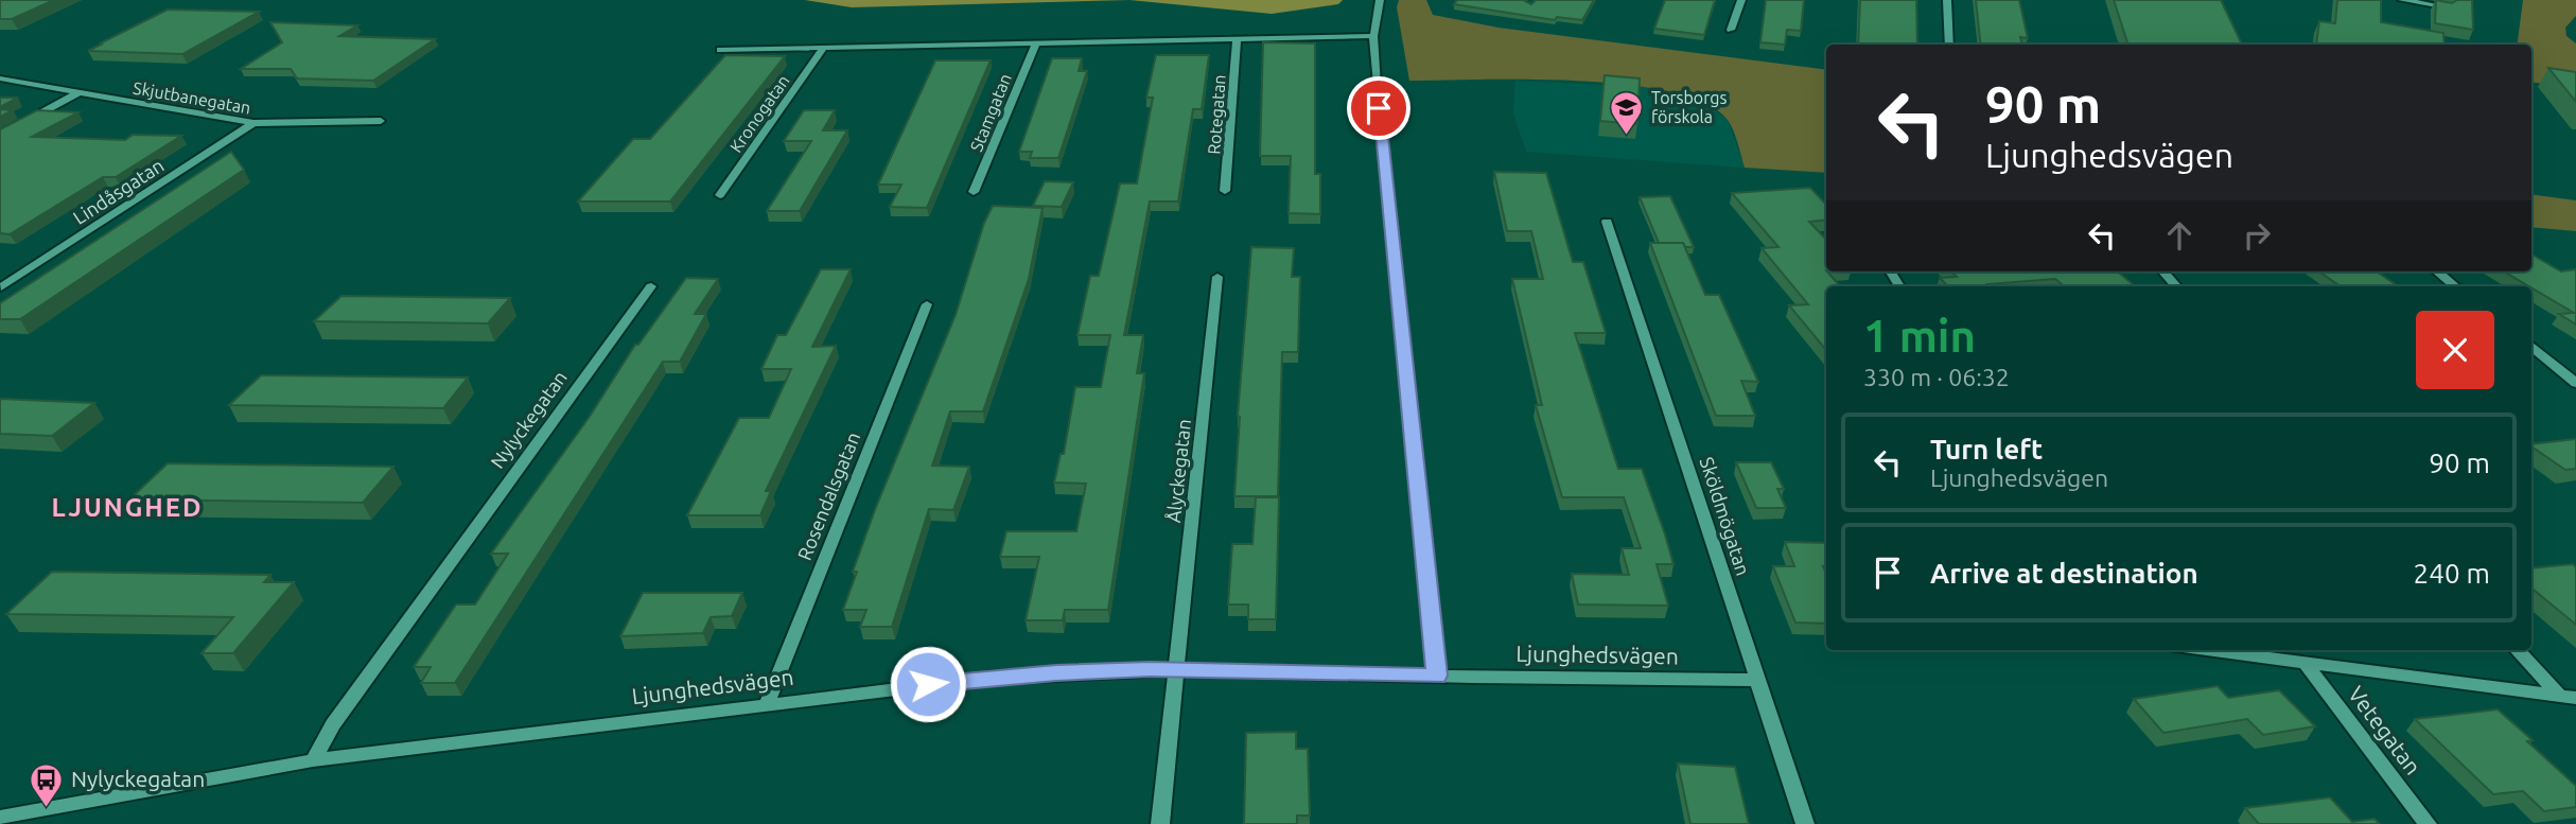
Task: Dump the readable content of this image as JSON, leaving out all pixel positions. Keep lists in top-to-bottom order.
{
  "streets": {
    "street": [
      "Skjutbanegatan",
      "Stamgatan",
      "Kronogatan",
      "Rotegatan",
      "Lindåsgatan",
      "Nylyckegatan",
      "Ålyckegatan",
      "Rosendalsgatan",
      "Sköldmögatan",
      "Ljunghedsvägen",
      "Vetegatan"
    ]
  },
  "crossings": [
    ["Skjutbanegatan", "Lindåsgatan"],
    ["Nylyckegatan", "Ljunghedsvägen"],
    ["Ålyckegatan", "Ljunghedsvägen"],
    ["Rosendalsgatan", "Ljunghedsvägen"],
    ["Sköldmögatan", "Ljunghedsvägen"]
  ],
  "districts": ["LJUNGHED"],
  "places": {
    "school or university": ["Torsborgs förskola"],
    "bus stop": ["Nylyckegatan"]
  },
  "page": {
    "turn": ["90 m", "Ljunghedsvägen"],
    "heading": ["1 min", "330 m · 06:32"],
    "list": [
      {
        "name": "Turn left",
        "note": "Ljunghedsvägen",
        "value": "90 m"
      },
      {
        "name": "Arrive at destination",
        "value": "240 m"
      }
    ]
  }
}
